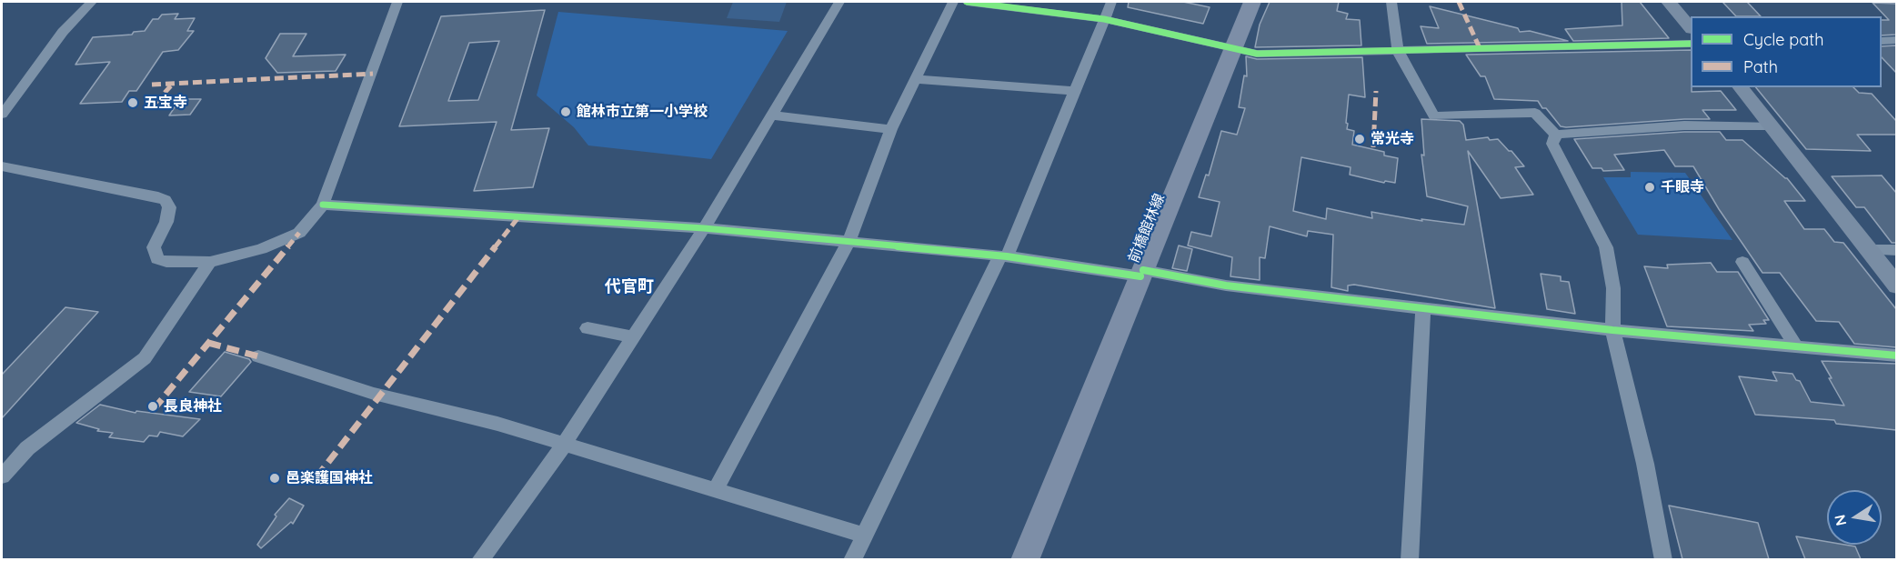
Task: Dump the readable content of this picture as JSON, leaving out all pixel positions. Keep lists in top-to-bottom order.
{
  "streets": {
    "main road": ["前橋館林線"]
  },
  "districts": ["代官町"],
  "places": [
    "五宝寺",
    "館林市立第一小学校",
    "常光寺",
    "千眼寺",
    "長良神社",
    "邑楽護国神社"
  ],
  "legend": ["Cycle path", "Path"],
  "north": "left"
}
